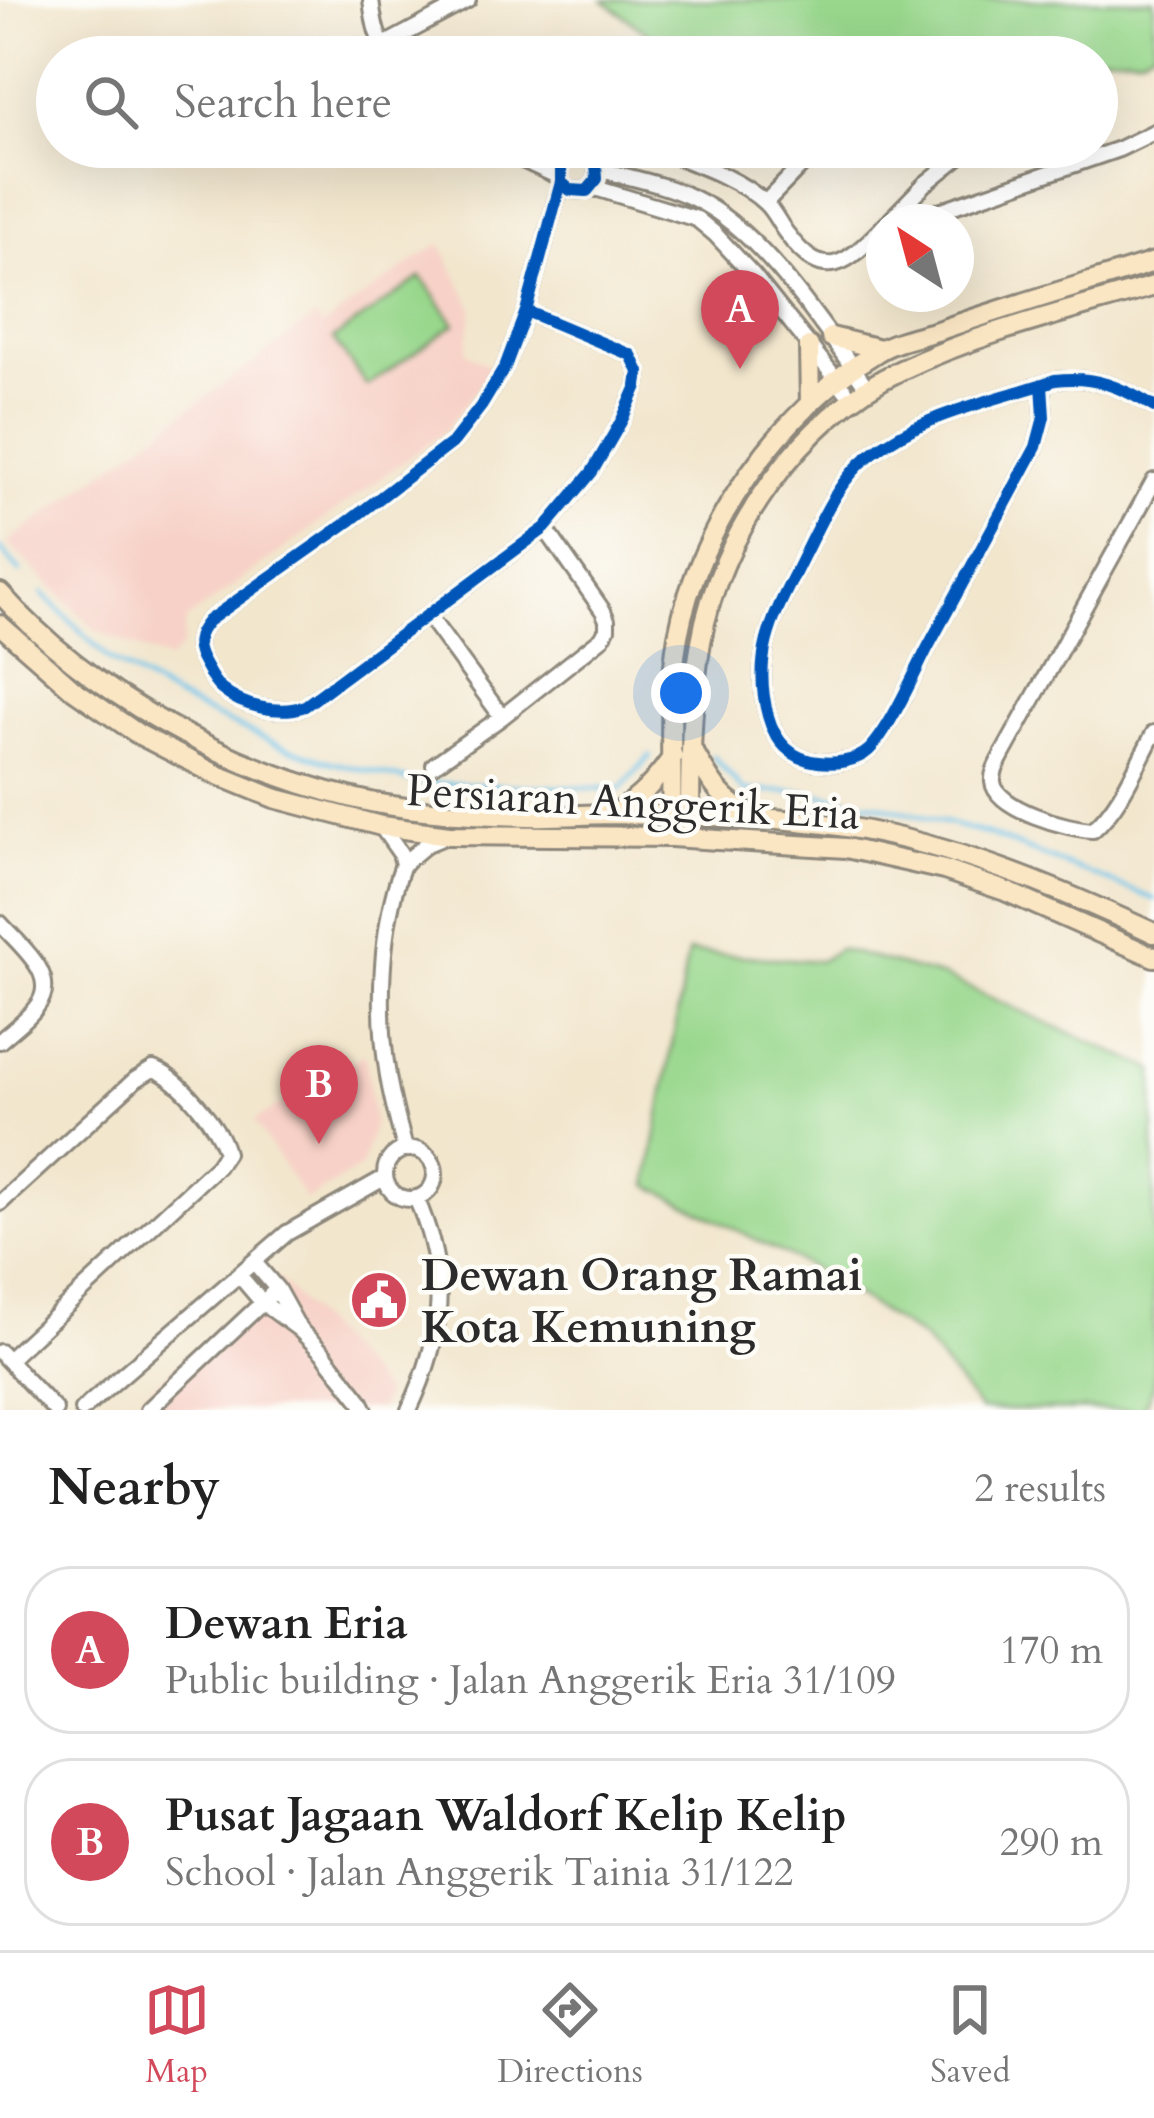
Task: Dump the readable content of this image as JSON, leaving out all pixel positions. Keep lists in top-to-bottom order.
{
  "streets": {
    "main road": ["Persiaran Anggerik Eria"]
  },
  "places": {
    "public building": ["Dewan Orang Ramai Kota Kemuning"]
  },
  "north": "top left",
  "page": {
    "search": "Search here",
    "pins": ["A", "B"],
    "heading": ["Nearby", "2 results"],
    "list": [
      {
        "mark": "A",
        "name": "Dewan Eria",
        "note": "Public building · Jalan Anggerik Eria 31/109",
        "value": "170 m"
      },
      {
        "mark": "B",
        "name": "Pusat Jagaan Waldorf Kelip Kelip",
        "note": "School · Jalan Anggerik Tainia 31/122",
        "value": "290 m"
      }
    ],
    "nav": ["Map", "Directions", "Saved"]
  }
}
